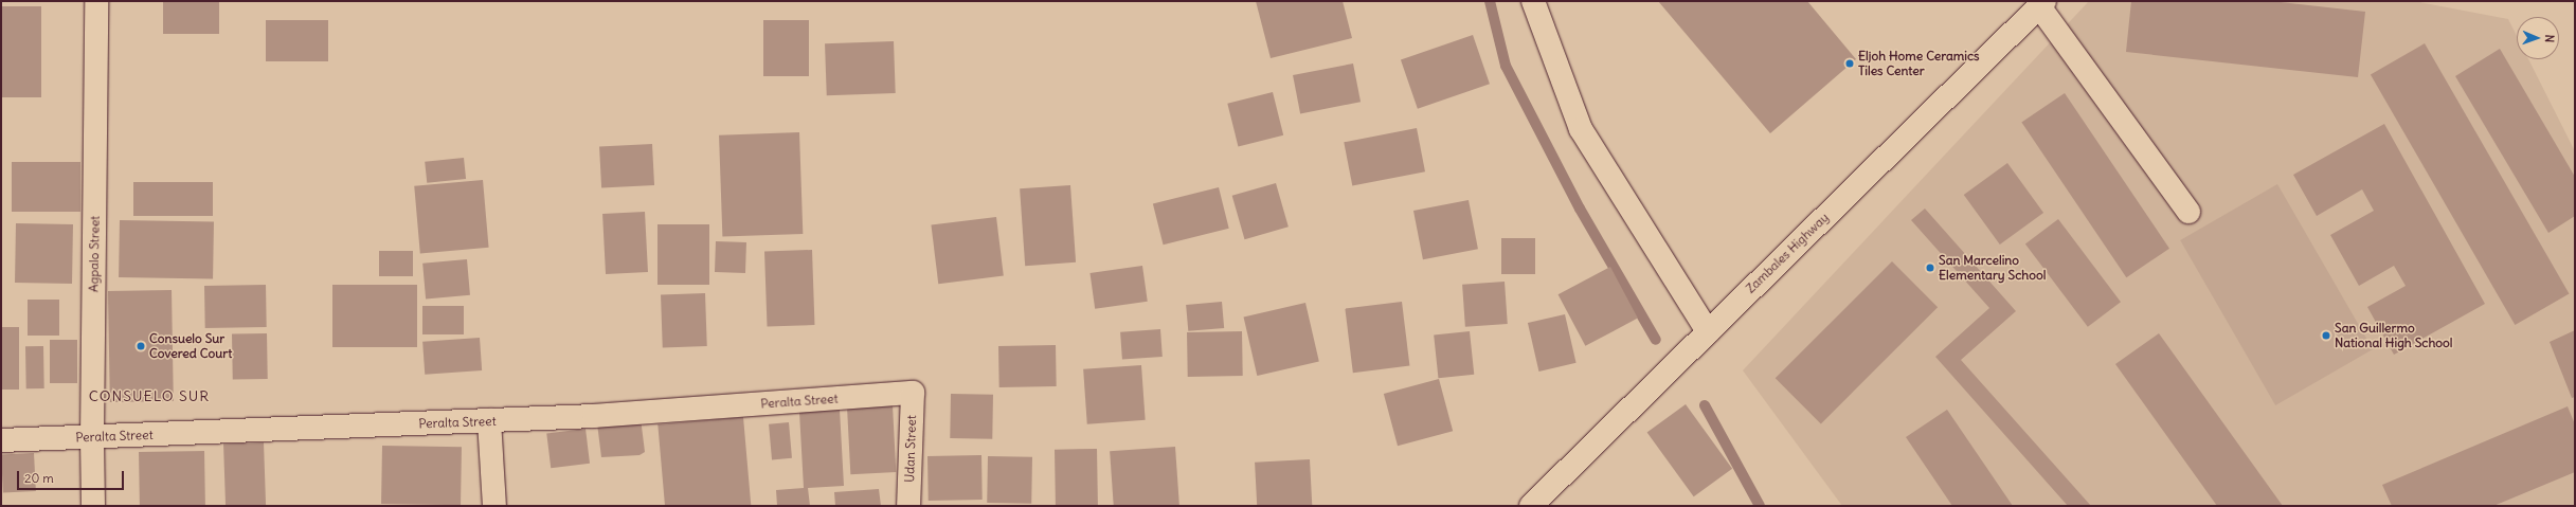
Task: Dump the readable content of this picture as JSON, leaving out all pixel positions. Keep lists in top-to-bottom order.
{
  "streets": {
    "street": [
      "Zambales Highway",
      "Agpalo Street",
      "Peralta Street",
      "Udan Street"
    ]
  },
  "crossings": [
    ["Agpalo Street", "Peralta Street"],
    ["Peralta Street", "Udan Street"]
  ],
  "districts": ["CONSUELO SUR"],
  "places": [
    "Eljoh Home Ceramics Tiles Center",
    "San Marcelino Elementary School",
    "San Guillermo National High School",
    "Consuelo Sur Covered Court"
  ],
  "scale_bar": "20 m",
  "north": "right"
}
